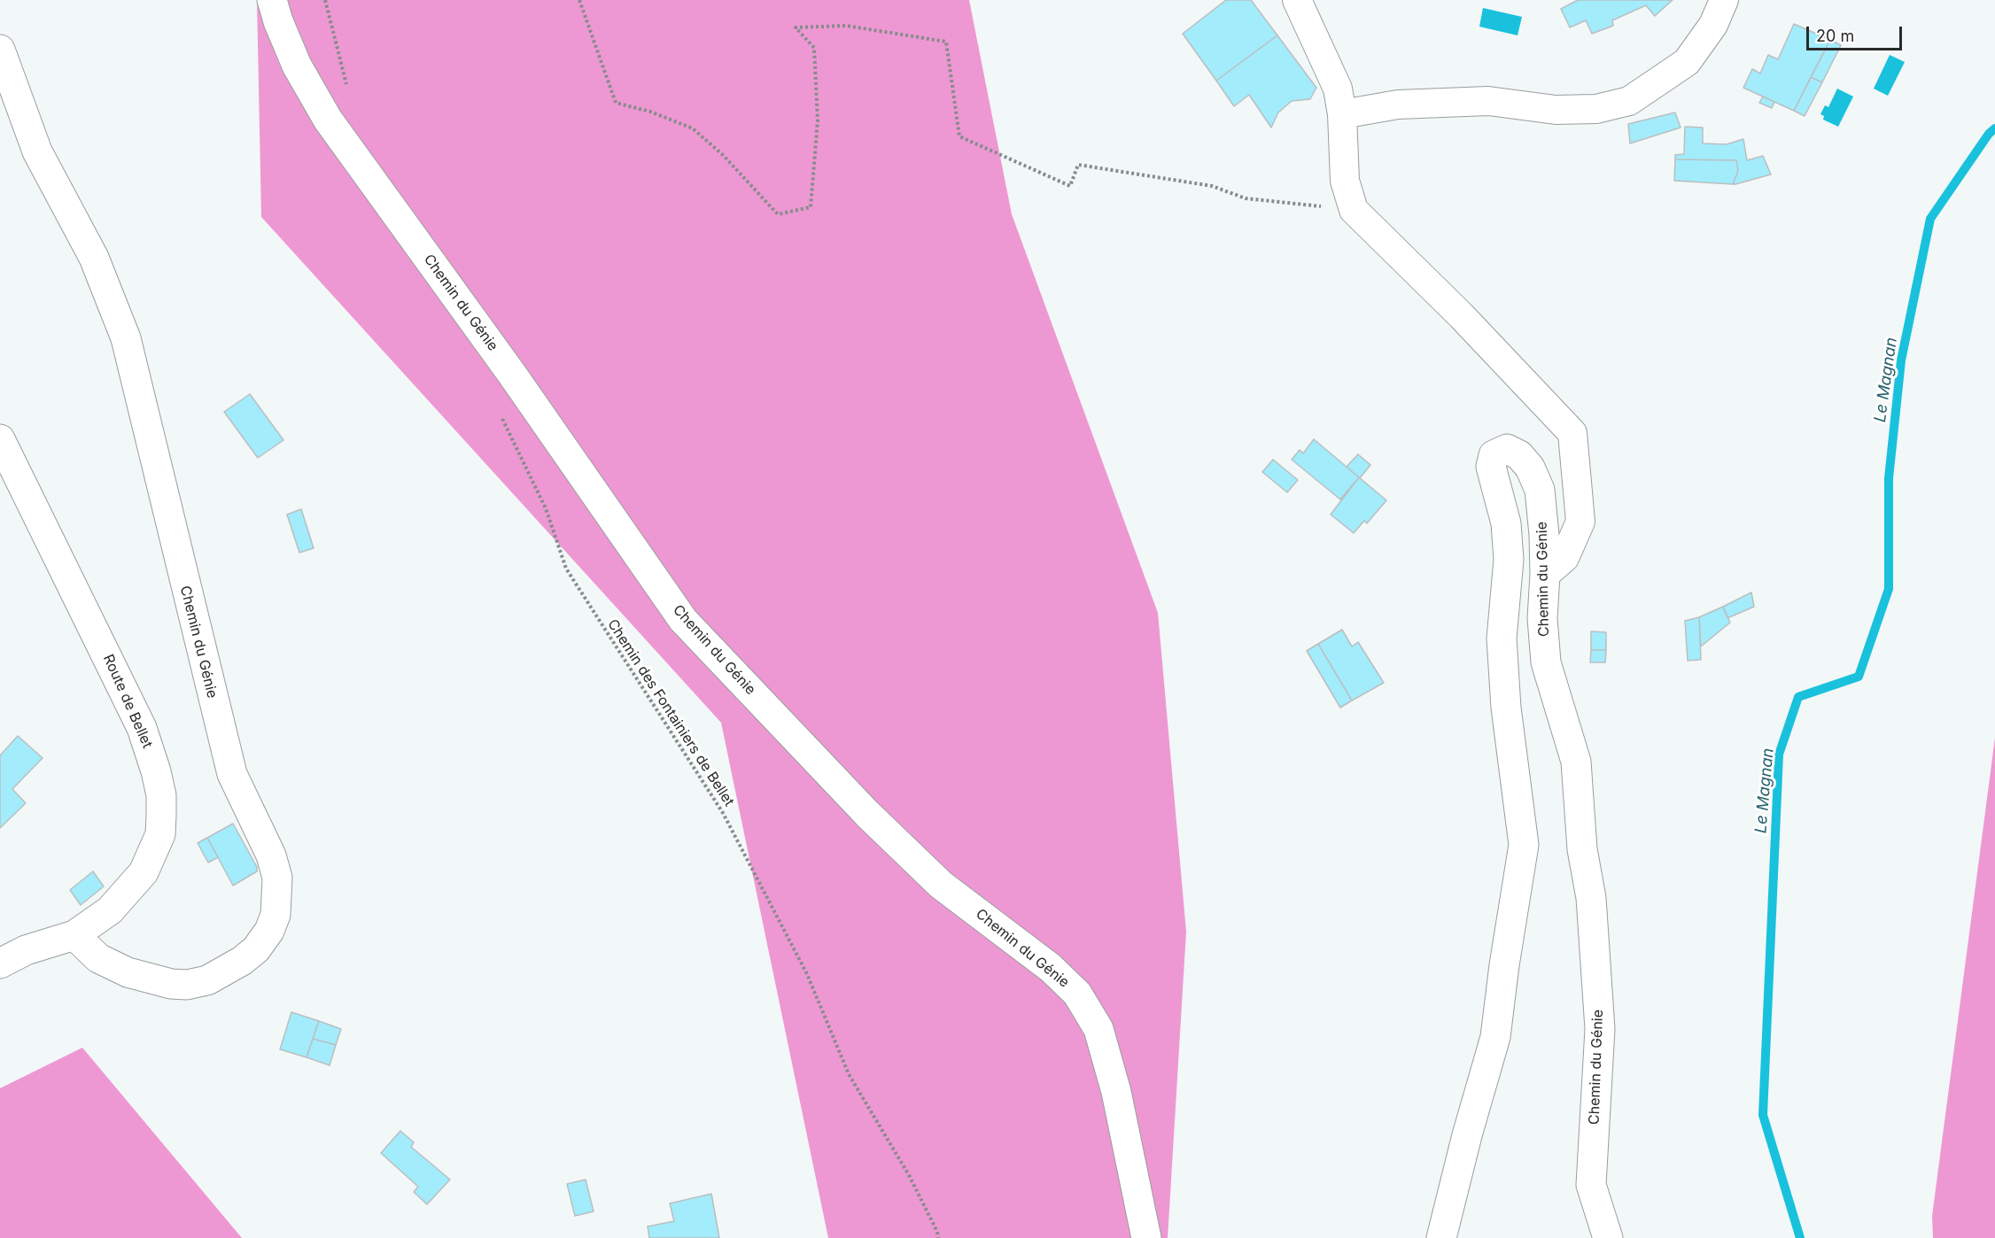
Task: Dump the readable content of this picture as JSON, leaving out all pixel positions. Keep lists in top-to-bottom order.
{
  "streets": {
    "street": ["Chemin du Génie", "Route de Bellet"],
    "path": ["Chemin des Fontainiers de Bellet"]
  },
  "crossings": [
    ["Chemin du Génie", "Route de Bellet"]
  ],
  "water": ["Le Magnan"],
  "scale_bar": "20 m"
}
